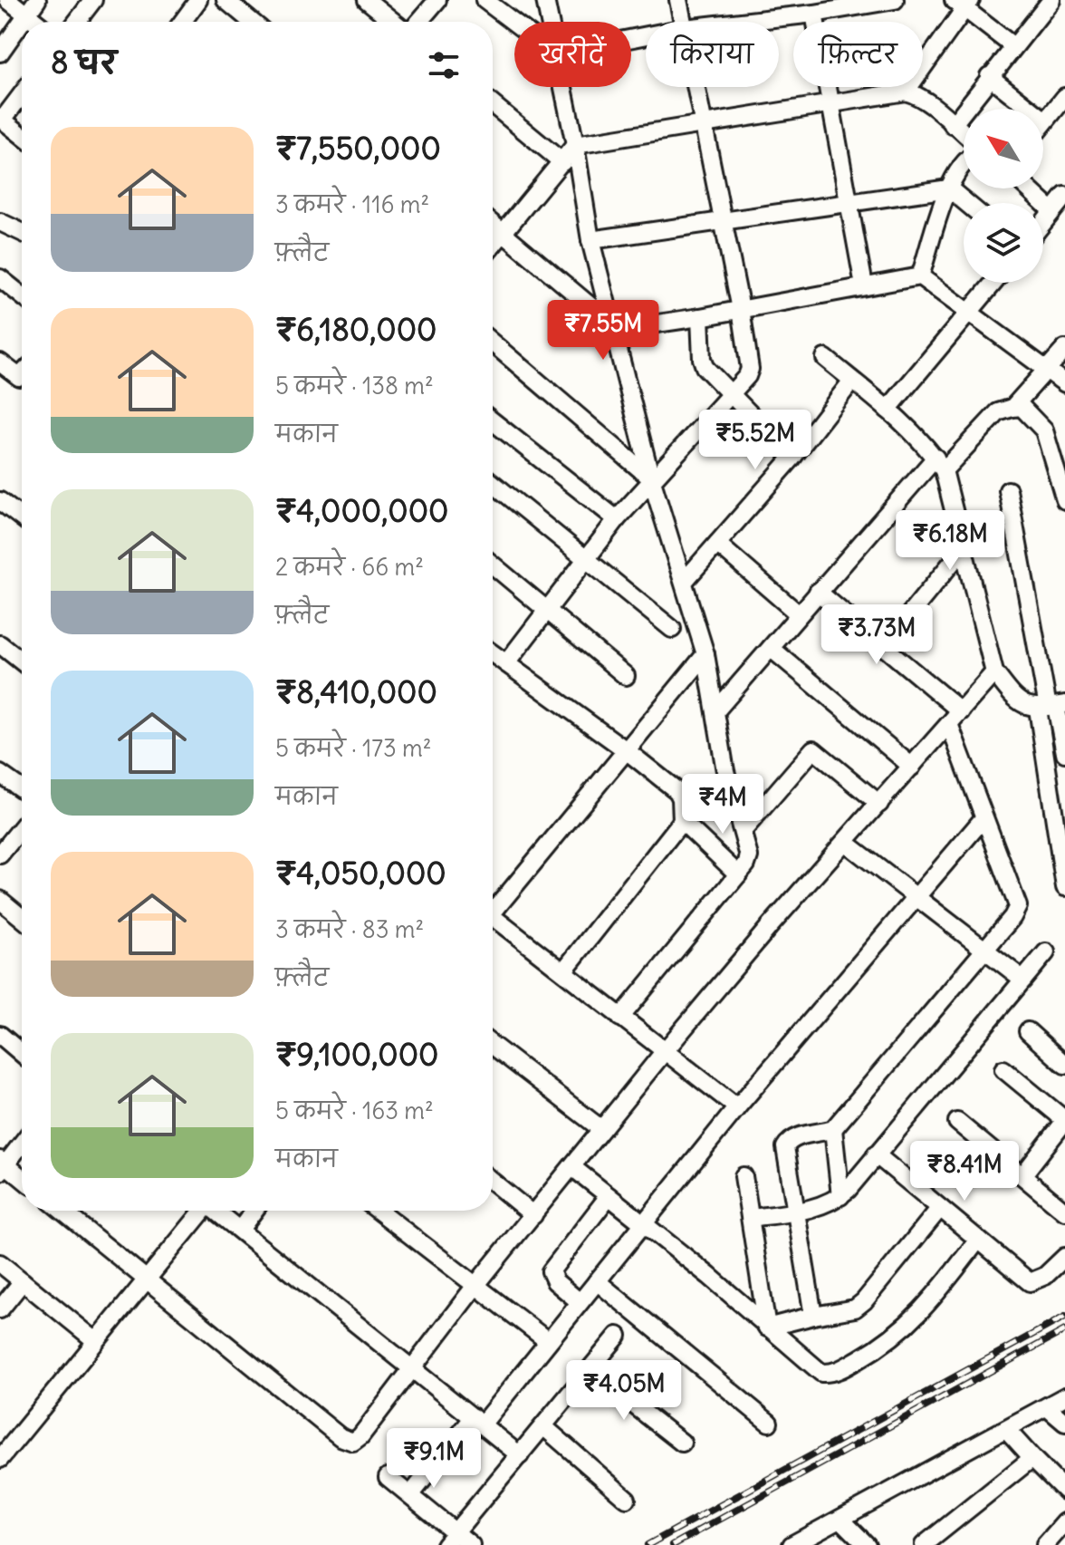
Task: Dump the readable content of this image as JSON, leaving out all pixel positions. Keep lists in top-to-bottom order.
{
  "north": "top left",
  "page": {
    "chip": ["खरीदें", "किराया", "फ़िल्टर"],
    "heading": "8 घर",
    "list": [
      {
        "name": "₹7,550,000",
        "note": "3 कमरे · 116 m² · फ़्लैट"
      },
      {
        "name": "₹6,180,000",
        "note": "5 कमरे · 138 m² · मकान"
      },
      {
        "name": "₹4,000,000",
        "note": "2 कमरे · 66 m² · फ़्लैट"
      },
      {
        "name": "₹8,410,000",
        "note": "5 कमरे · 173 m² · मकान"
      },
      {
        "name": "₹4,050,000",
        "note": "3 कमरे · 83 m² · फ़्लैट"
      },
      {
        "name": "₹9,100,000",
        "note": "5 कमरे · 163 m² · मकान"
      }
    ],
    "price": [
      "₹7.55M",
      "₹5.52M",
      "₹6.18M",
      "₹3.73M",
      "₹4M",
      "₹8.41M",
      "₹4.05M",
      "₹9.1M"
    ]
  }
}
